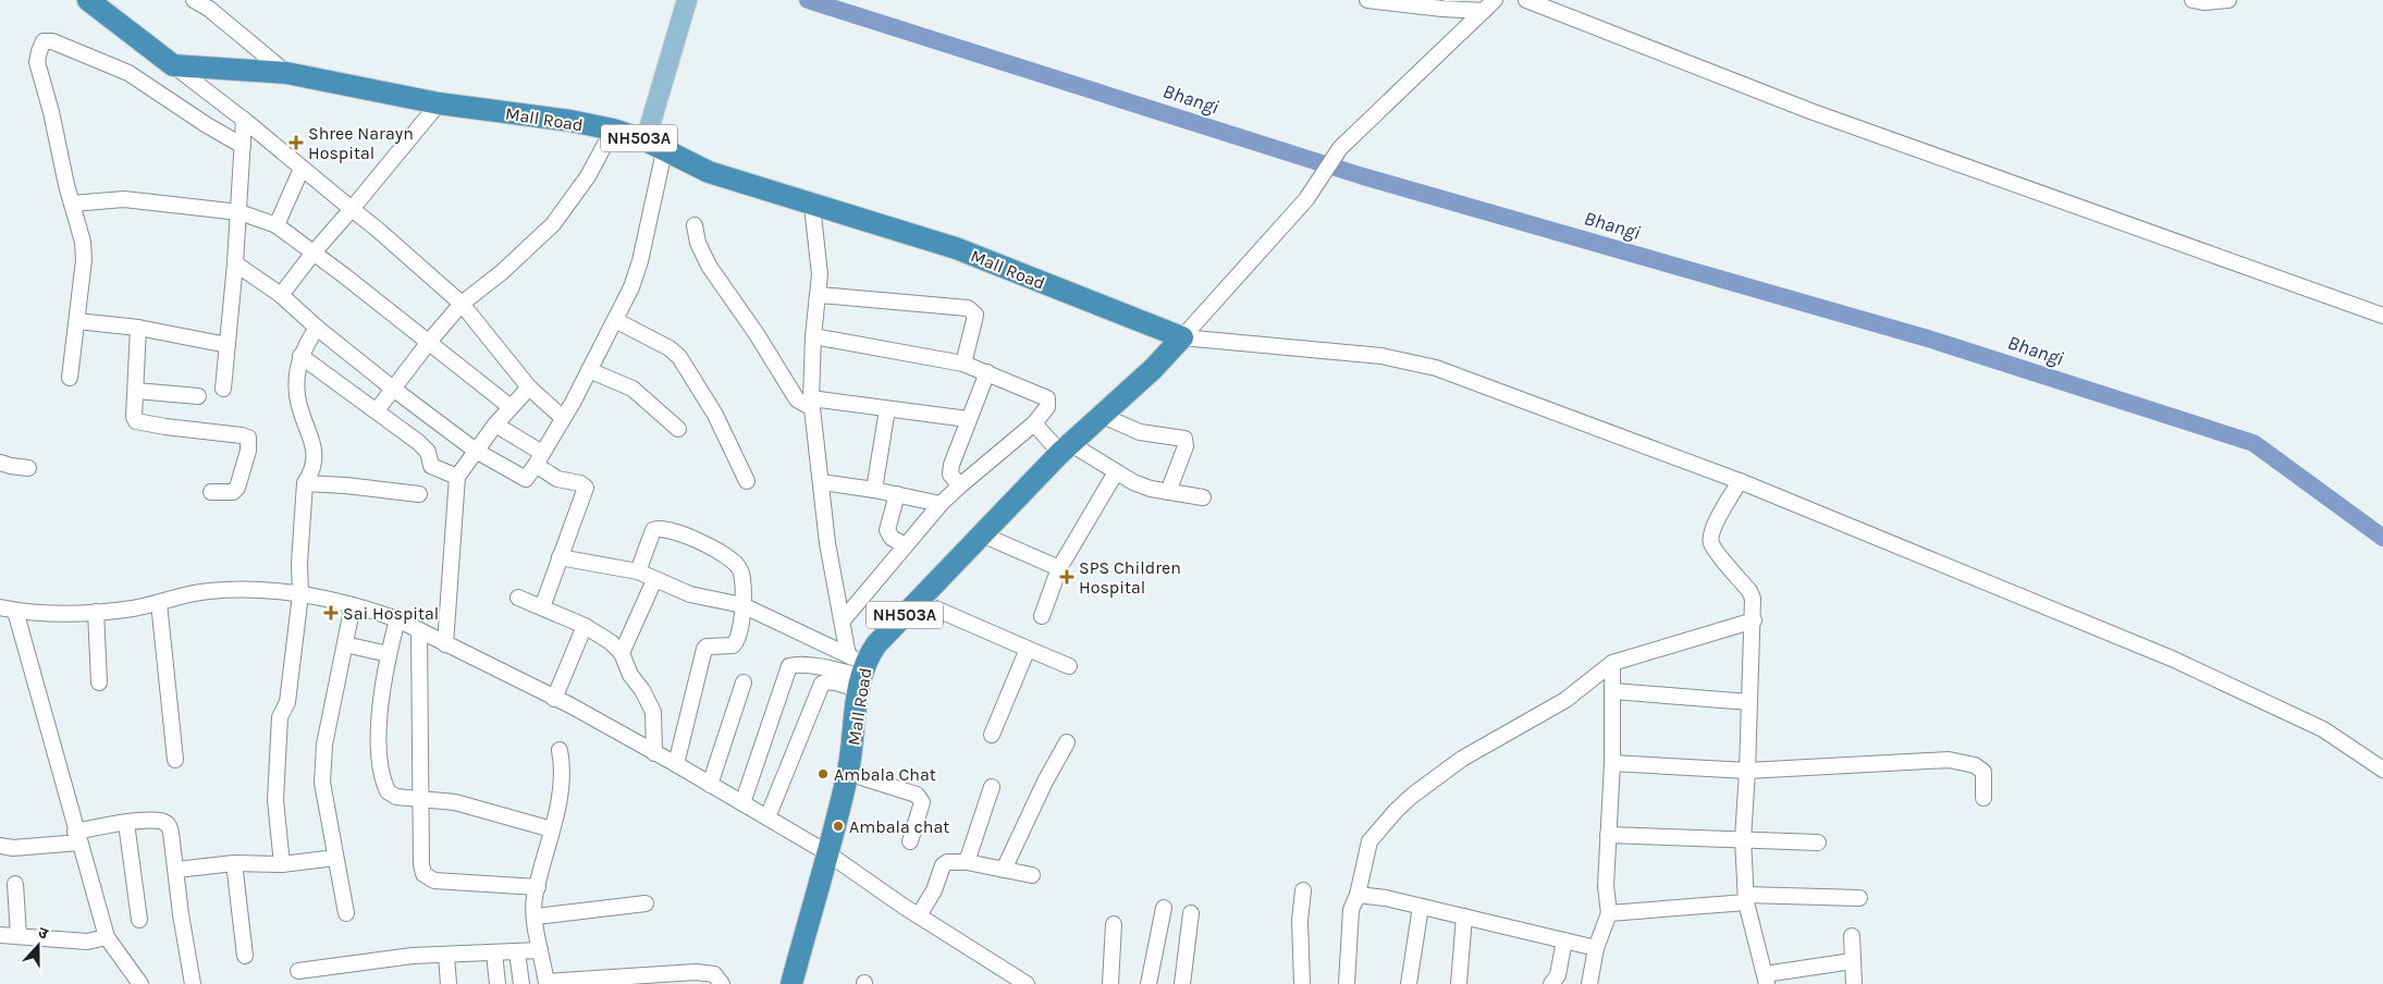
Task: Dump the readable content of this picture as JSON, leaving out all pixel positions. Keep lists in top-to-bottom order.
{
  "streets": {
    "highway": ["Mall Road", "NH503A"]
  },
  "water": ["Bhangi"],
  "places": {
    "health": ["Shree Narayn Hospital", "SPS Children Hospital", "Sai Hospital"],
    "other": ["Ambala Chat", "Ambala chat"]
  },
  "north": "top"
}
